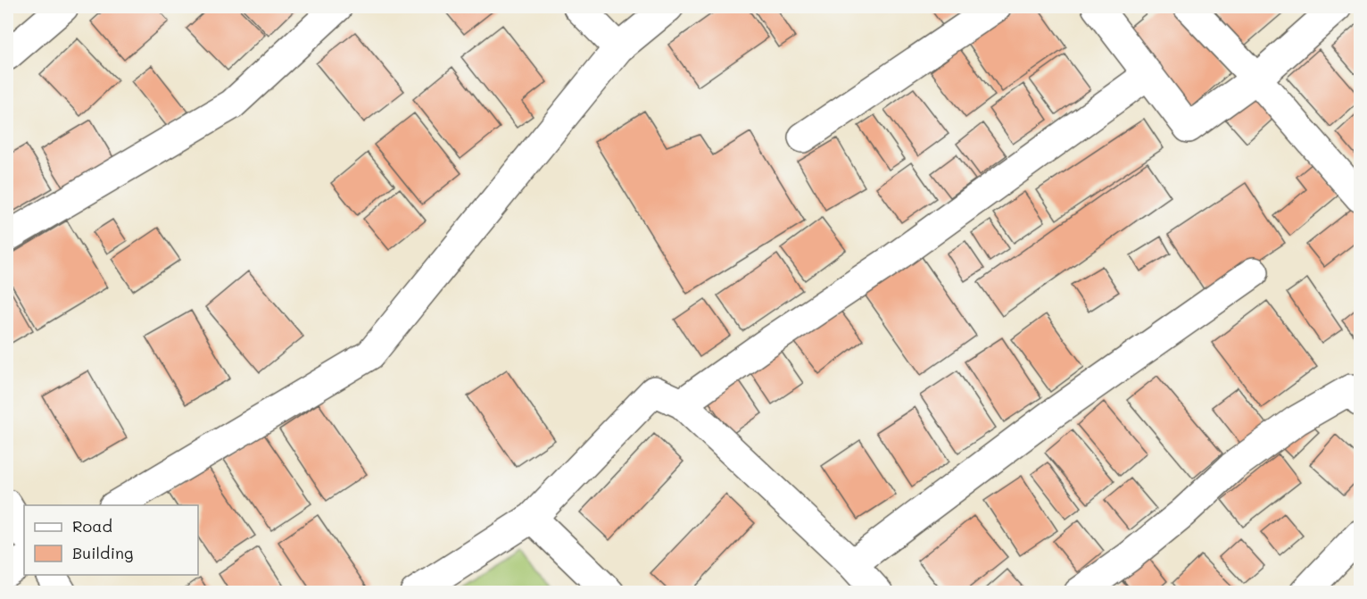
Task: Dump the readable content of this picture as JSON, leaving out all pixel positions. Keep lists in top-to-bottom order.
{
  "legend": ["Road", "Building"]
}
